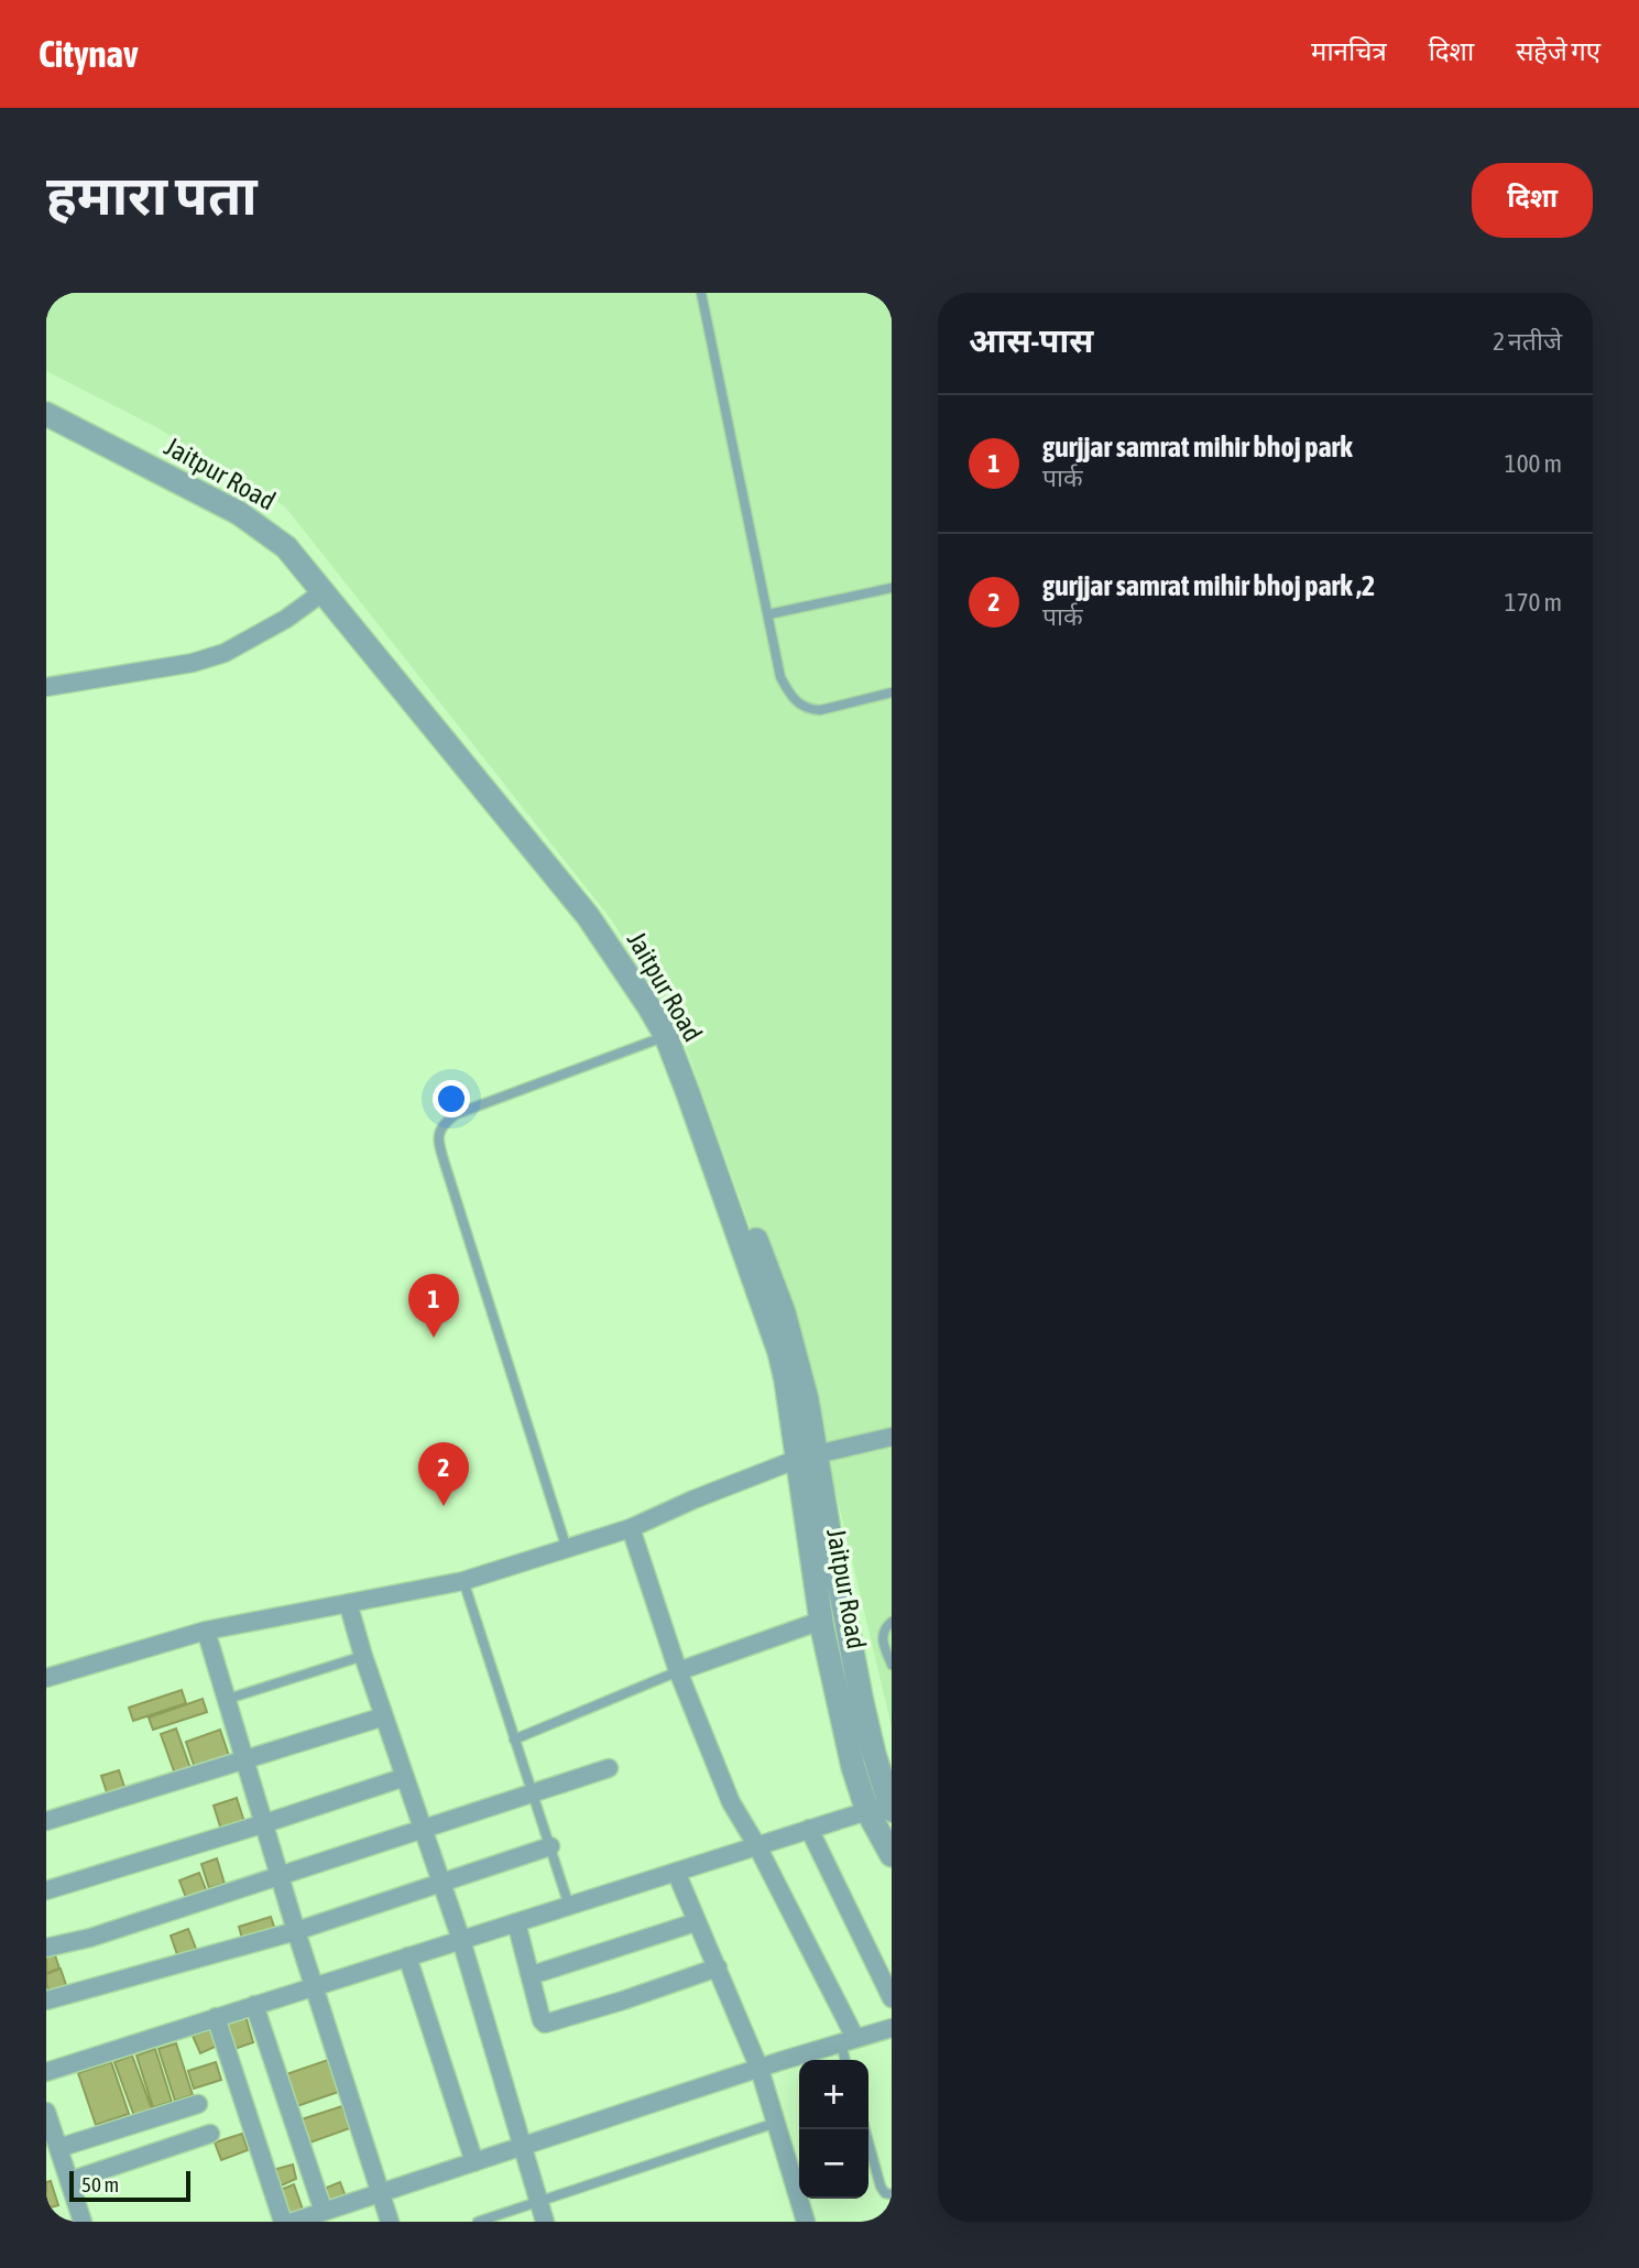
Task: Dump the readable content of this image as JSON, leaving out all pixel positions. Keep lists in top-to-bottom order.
{
  "streets": {
    "street": ["Jaitpur Road"]
  },
  "scale_bar": "50 m",
  "page": {
    "header": "Citynav",
    "nav": ["मानचित्र", "दिशा", "सहेजे गए"],
    "buttons": "दिशा",
    "title": "हमारा पता",
    "heading": ["आस-पास", "2 नतीजे"],
    "list": [
      {
        "mark": "1",
        "name": "gurjjar samrat mihir bhoj park",
        "note": "पार्क",
        "value": "100 m"
      },
      {
        "mark": "2",
        "name": "gurjjar samrat mihir bhoj park ,2",
        "note": "पार्क",
        "value": "170 m"
      }
    ],
    "pins": ["1", "2"],
    "map_buttons": ["+", "−"],
    "scale": "50 m"
  }
}
